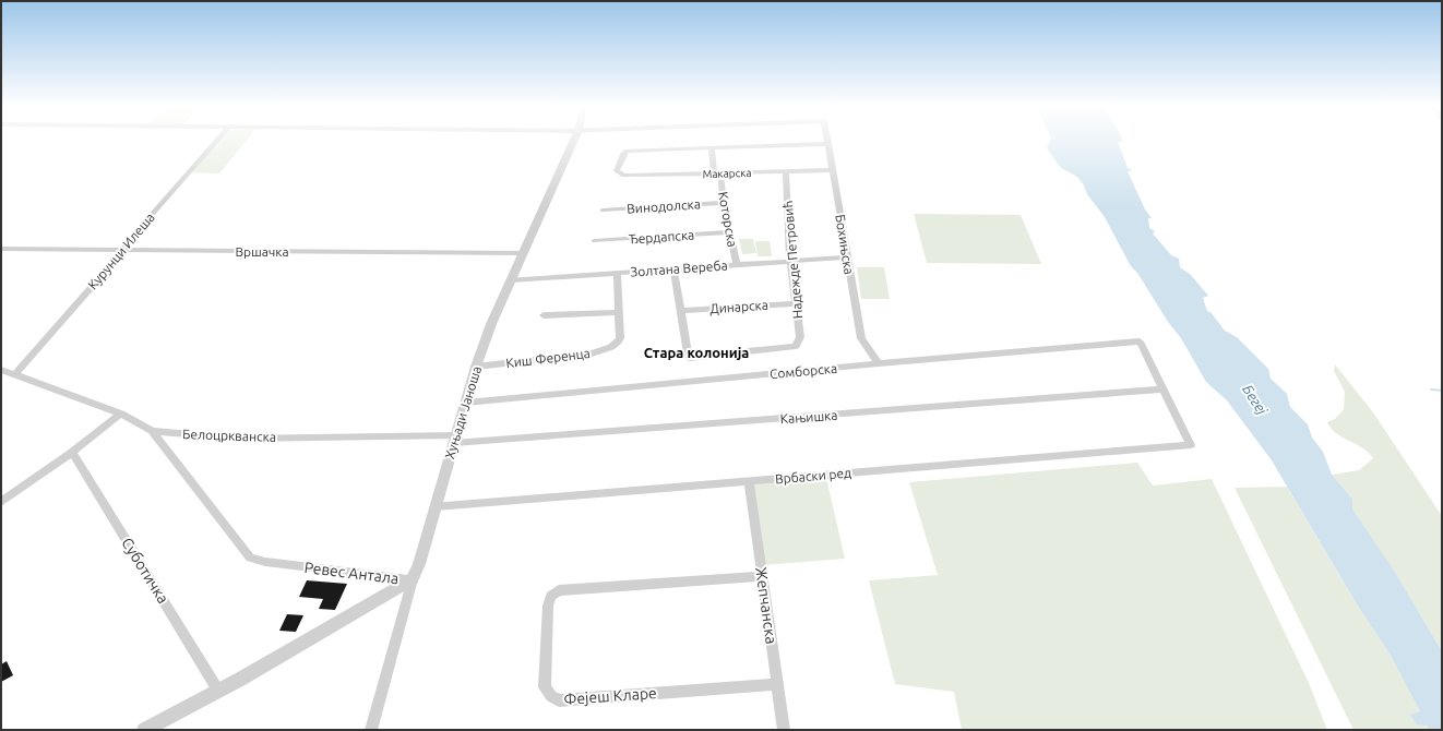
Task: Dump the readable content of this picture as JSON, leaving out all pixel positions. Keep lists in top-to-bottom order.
{
  "streets": {
    "street": [
      "Макарска",
      "Винодолска",
      "Которска",
      "Ђердапска",
      "Бохињска",
      "Курунци Илеша",
      "Вршачка",
      "Надежде Петровић",
      "Золтана Вереба",
      "Динарска",
      "Киш Ференца",
      "Сомборска",
      "Хуњади Јаноша",
      "Кањишка",
      "Белоцркванска",
      "Врбаски ред",
      "Суботичка",
      "Ревес Антала",
      "Жепчанска",
      "Фејеш Кларе"
    ]
  },
  "crossings": [
    ["Макарска", "Которска"],
    ["Макарска", "Бохињска"],
    ["Макарска", "Надежде Петровић"],
    ["Винодолска", "Которска"],
    ["Которска", "Ђердапска"],
    ["Которска", "Золтана Вереба"],
    ["Бохињска", "Золтана Вереба"],
    ["Бохињска", "Сомборска"],
    ["Курунци Илеша", "Вршачка"],
    ["Курунци Илеша", "Белоцркванска"],
    ["Вршачка", "Хуњади Јаноша"],
    ["Надежде Петровић", "Золтана Вереба"],
    ["Надежде Петровић", "Динарска"],
    ["Золтана Вереба", "Хуњади Јаноша"],
    ["Киш Ференца", "Хуњади Јаноша"],
    ["Сомборска", "Хуњади Јаноша"],
    ["Сомборска", "Кањишка"],
    ["Сомборска", "Врбаски ред"],
    ["Хуњади Јаноша", "Кањишка"],
    ["Хуњади Јаноша", "Белоцркванска"],
    ["Хуњади Јаноша", "Врбаски ред"],
    ["Хуњади Јаноша", "Ревес Антала"],
    ["Кањишка", "Белоцркванска"],
    ["Кањишка", "Врбаски ред"],
    ["Белоцркванска", "Ревес Антала"],
    ["Врбаски ред", "Жепчанска"],
    ["Суботичка", "Ревес Антала"],
    ["Жепчанска", "Фејеш Кларе"]
  ],
  "districts": ["Стара колонија"],
  "water": ["Бегеј"]
}
